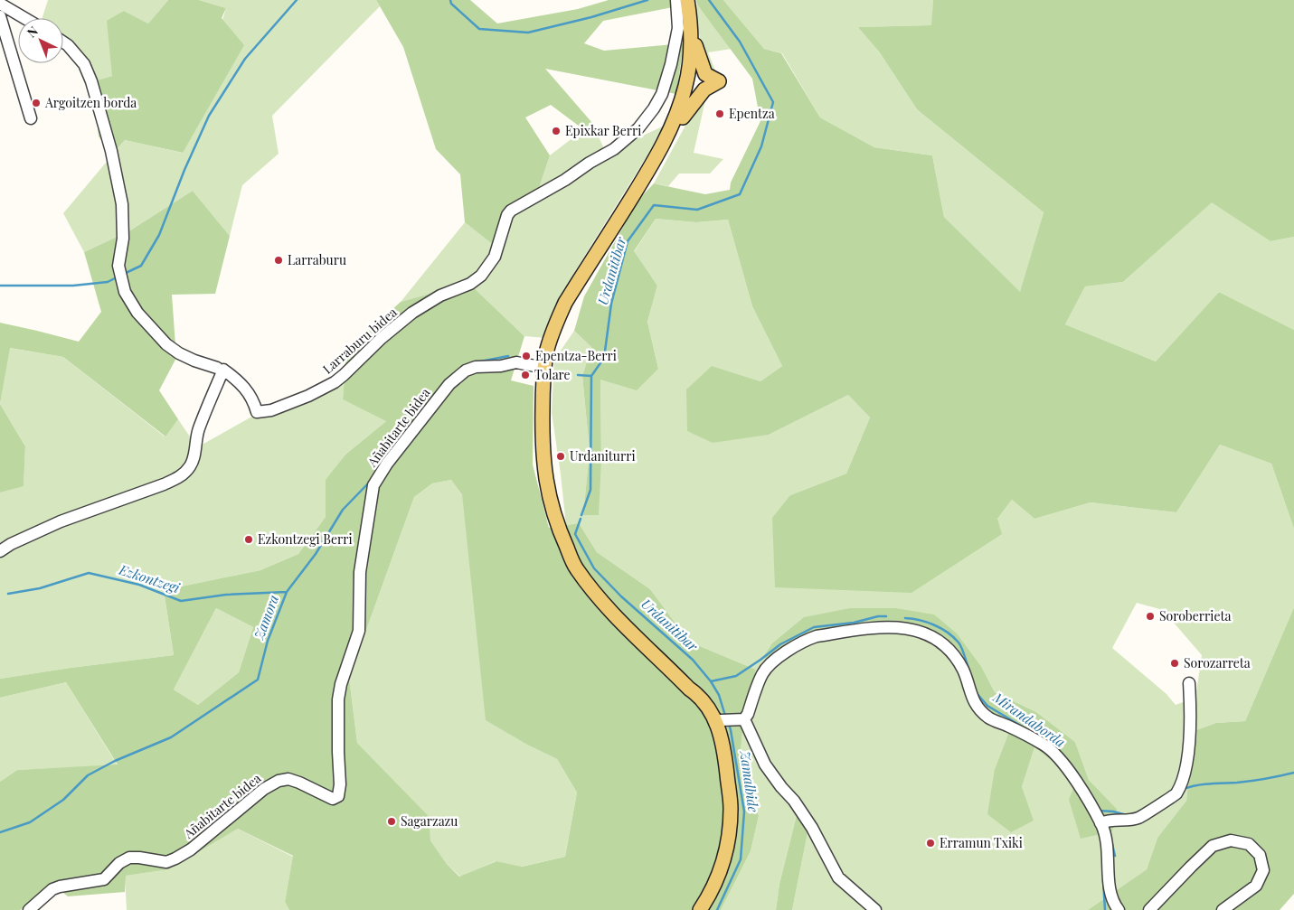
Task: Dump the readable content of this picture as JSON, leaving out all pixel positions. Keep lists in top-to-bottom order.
{
  "streets": {
    "street": ["Larraburu bidea", "Añabitarte bidea"]
  },
  "water": [
    "Urdanitibar",
    "Ezkontzegi",
    "Zamora",
    "Mirandaborda",
    "Zamalbide"
  ],
  "places": [
    "Argoitzen borda",
    "Epentza",
    "Epixkar Berri",
    "Larraburu",
    "Epentza-Berri",
    "Tolare",
    "Urdaniturri",
    "Ezkontzegi Berri",
    "Soroberrieta",
    "Sorozarreta",
    "Sagarzazu",
    "Erramun Txiki"
  ],
  "north": "top left"
}
